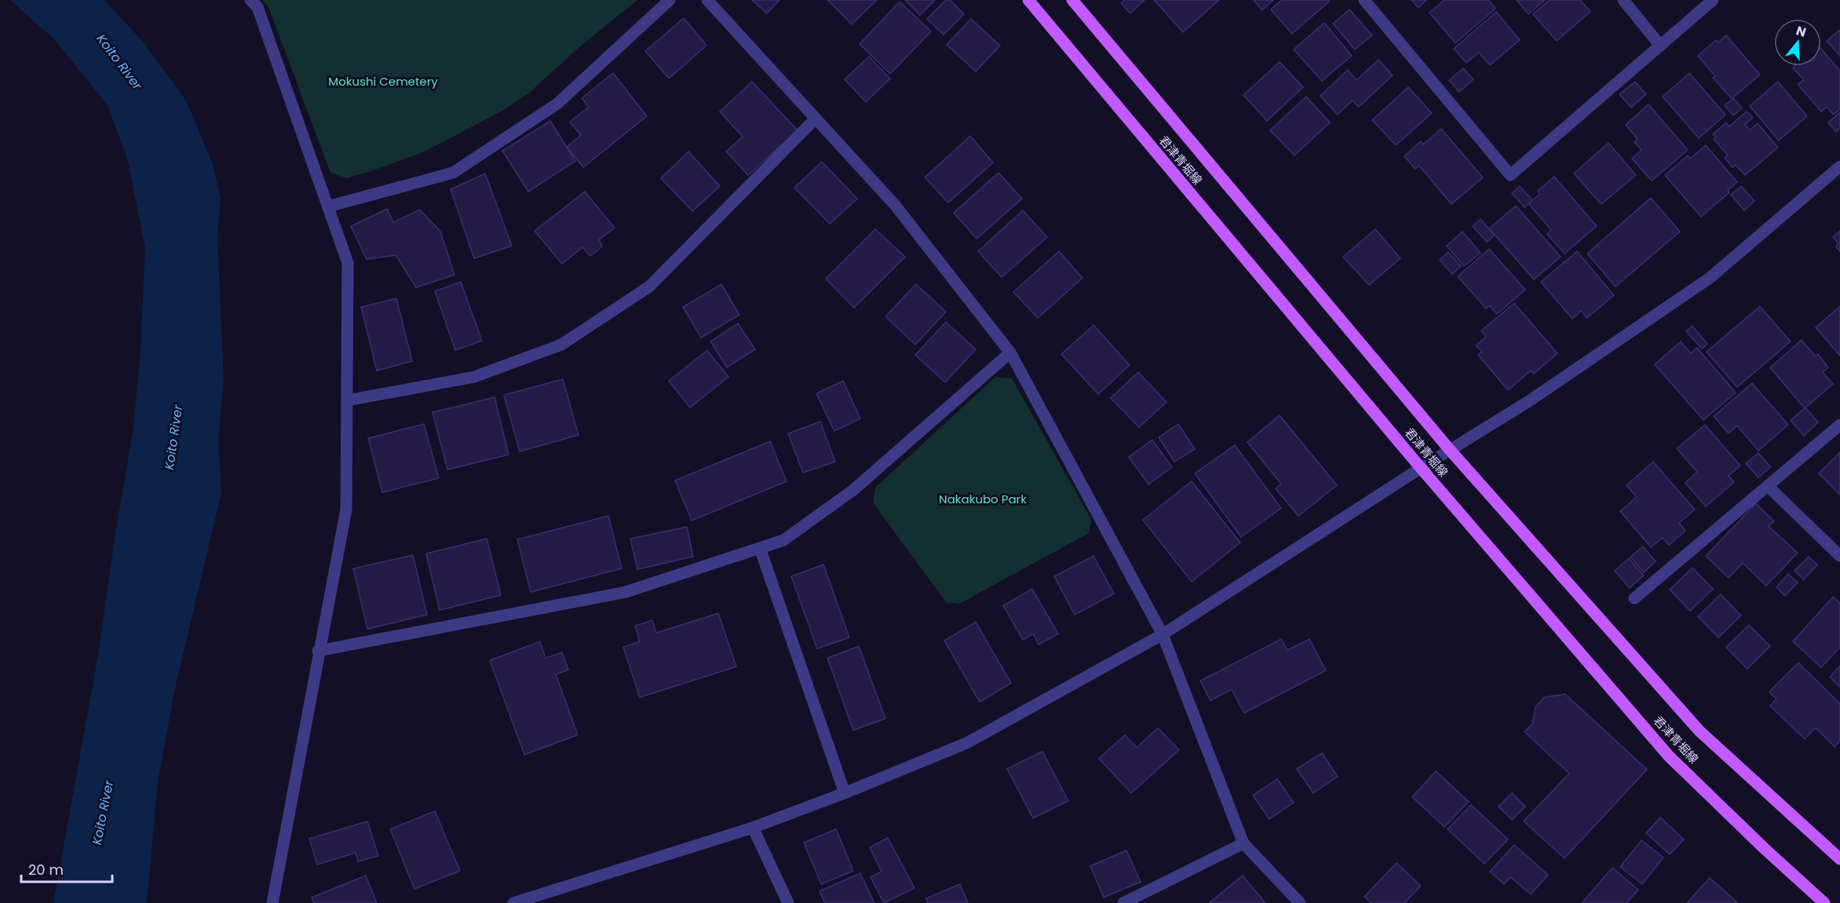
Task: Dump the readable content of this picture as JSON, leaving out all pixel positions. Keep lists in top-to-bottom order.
{
  "streets": {
    "main road": ["君津青堀線"]
  },
  "water": ["Koito River"],
  "parks": ["Mokushi Cemetery", "Nakakubo Park"],
  "scale_bar": "20 m",
  "north": "top"
}
